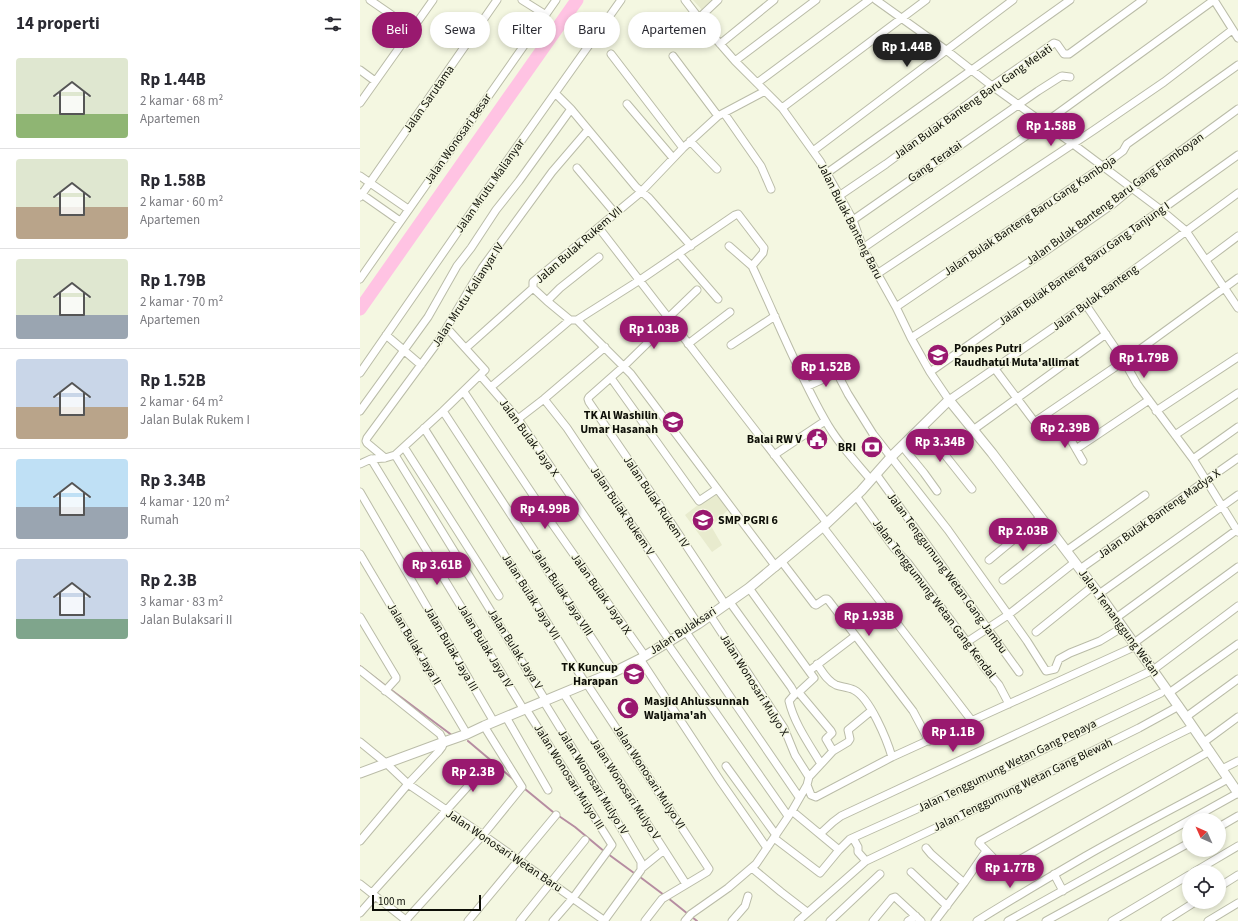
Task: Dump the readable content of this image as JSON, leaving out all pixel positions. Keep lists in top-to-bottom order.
{
  "streets": {
    "street": [
      "Jalan Sarutama",
      "Jalan Bulak Banteng Baru Gang Melati",
      "Jalan Wonosari Besar",
      "Gang Teratai",
      "Jalan Mrutu Malianyar",
      "Jalan Bulak Banteng Baru Gang Flamboyan",
      "Jalan Bulak Banteng Baru Gang Kamboja",
      "Jalan Bulak Banteng Baru",
      "Jalan Bulak Rukem VII",
      "Jalan Bulak Banteng Baru Gang Tanjung I",
      "Jalan Mrutu Kalianyar IV",
      "Jalan Bulak Banteng",
      "Jalan Bulak Jaya X",
      "Jalan Bulak Rukem IV",
      "Jalan Bulak Rukem V",
      "Jalan Bulak Banteng Madya X",
      "Jalan Tenggumung Wetan Gang Jambu",
      "Jalan Bulak Jaya VIII",
      "Jalan Bulak Jaya IX",
      "Jalan Bulak Jaya VII",
      "Jalan Tenggumung Wetan Gang Kendal",
      "Jalan Temanggung Wetan",
      "Jalan Bulaksari",
      "Jalan Bulak Jaya II",
      "Jalan Bulak Jaya IV",
      "Jalan Bulak Jaya III",
      "Jalan Bulak Jaya V",
      "Jalan Wonosari Mulyo X",
      "Jalan Tenggumung Wetan Gang Pepaya",
      "Jalan Wonosari Mulyo III",
      "Jalan Wonosari Mulyo VI",
      "Jalan Wonosari Mulyo IV",
      "Jalan Tenggumung Wetan Gang Blewah",
      "Jalan Wonosari Mulyo V",
      "Jalan Wonosari Wetan Baru"
    ]
  },
  "crossings": [
    ["Jalan Bulak Banteng Baru Gang Melati", "Jalan Bulak Banteng Baru"],
    ["Gang Teratai", "Jalan Bulak Banteng Baru"],
    ["Jalan Bulak Banteng Baru Gang Flamboyan", "Jalan Bulak Banteng Baru"],
    ["Jalan Bulak Banteng Baru Gang Kamboja", "Jalan Bulak Banteng Baru"],
    ["Jalan Bulak Banteng Baru", "Jalan Bulak Rukem VII"],
    ["Jalan Bulak Banteng Baru", "Jalan Bulak Banteng Baru Gang Tanjung I"],
    ["Jalan Bulak Banteng Baru", "Jalan Bulak Banteng"],
    ["Jalan Bulak Banteng Baru", "Jalan Temanggung Wetan"],
    ["Jalan Bulak Banteng Baru", "Jalan Bulaksari"],
    ["Jalan Bulak Banteng", "Jalan Temanggung Wetan"],
    ["Jalan Bulak Banteng", "Jalan Bulaksari"],
    ["Jalan Bulak Jaya X", "Jalan Bulaksari"],
    ["Jalan Bulak Jaya X", "Jalan Tenggumung Wetan Gang Pepaya"],
    ["Jalan Bulak Rukem IV", "Jalan Bulaksari"],
    ["Jalan Bulak Rukem V", "Jalan Bulaksari"],
    ["Jalan Bulak Banteng Madya X", "Jalan Tenggumung Wetan Gang Jambu"],
    ["Jalan Bulak Banteng Madya X", "Jalan Tenggumung Wetan Gang Kendal"],
    ["Jalan Bulak Banteng Madya X", "Jalan Temanggung Wetan"],
    ["Jalan Tenggumung Wetan Gang Jambu", "Jalan Bulaksari"],
    ["Jalan Bulak Jaya VIII", "Jalan Bulaksari"],
    ["Jalan Bulak Jaya IX", "Jalan Bulaksari"],
    ["Jalan Bulak Jaya VII", "Jalan Bulaksari"],
    ["Jalan Bulak Jaya VII", "Jalan Wonosari Mulyo VI"],
    ["Jalan Tenggumung Wetan Gang Kendal", "Jalan Bulaksari"],
    ["Jalan Temanggung Wetan", "Jalan Bulaksari"],
    ["Jalan Temanggung Wetan", "Jalan Tenggumung Wetan Gang Pepaya"],
    ["Jalan Temanggung Wetan", "Jalan Tenggumung Wetan Gang Blewah"],
    ["Jalan Bulaksari", "Jalan Bulak Jaya II"],
    ["Jalan Bulaksari", "Jalan Bulak Jaya IV"],
    ["Jalan Bulaksari", "Jalan Bulak Jaya III"],
    ["Jalan Bulaksari", "Jalan Bulak Jaya V"],
    ["Jalan Bulaksari", "Jalan Wonosari Mulyo X"],
    ["Jalan Bulaksari", "Jalan Wonosari Mulyo III"],
    ["Jalan Bulaksari", "Jalan Wonosari Mulyo VI"],
    ["Jalan Bulaksari", "Jalan Wonosari Mulyo IV"],
    ["Jalan Bulaksari", "Jalan Wonosari Mulyo V"],
    ["Jalan Bulaksari", "Jalan Wonosari Wetan Baru"],
    ["Jalan Bulak Jaya IV", "Jalan Wonosari Mulyo III"],
    ["Jalan Bulak Jaya V", "Jalan Wonosari Mulyo IV"],
    ["Jalan Wonosari Mulyo III", "Jalan Wonosari Wetan Baru"],
    ["Jalan Wonosari Mulyo VI", "Jalan Wonosari Mulyo V"]
  ],
  "places": {
    "school or university": [
      "Ponpes Putri Raudhatul Muta'allimat",
      "TK Al Washilin Umar Hasanah",
      "SMP PGRI 6",
      "TK Kuncup Harapan"
    ],
    "public building": ["Balai RW V"],
    "bank": ["BRI"],
    "mosque": ["Masjid Ahlussunnah Waljama'ah"]
  },
  "scale_bar": "100 m",
  "north": "top left",
  "page": {
    "heading": "14 properti",
    "chip": [
      "Beli",
      "Sewa",
      "Filter",
      "Baru",
      "Apartemen"
    ],
    "price": [
      "Rp 1.44B",
      "Rp 1.58B",
      "Rp 1.03B",
      "Rp 1.79B",
      "Rp 1.52B",
      "Rp 2.39B",
      "Rp 3.34B",
      "Rp 4.99B",
      "Rp 2.03B",
      "Rp 3.61B",
      "Rp 1.93B",
      "Rp 1.1B",
      "Rp 2.3B",
      "Rp 1.77B"
    ],
    "list": [
      {
        "name": "Rp 1.44B",
        "note": "2 kamar · 68 m² · Apartemen"
      },
      {
        "name": "Rp 1.58B",
        "note": "2 kamar · 60 m² · Apartemen"
      },
      {
        "name": "Rp 1.79B",
        "note": "2 kamar · 70 m² · Apartemen"
      },
      {
        "name": "Rp 1.52B",
        "note": "2 kamar · 64 m² · Jalan Bulak Rukem I"
      },
      {
        "name": "Rp 3.34B",
        "note": "4 kamar · 120 m² · Rumah"
      },
      {
        "name": "Rp 2.3B",
        "note": "3 kamar · 83 m² · Jalan Bulaksari II"
      }
    ],
    "scale": "100 m"
  }
}
